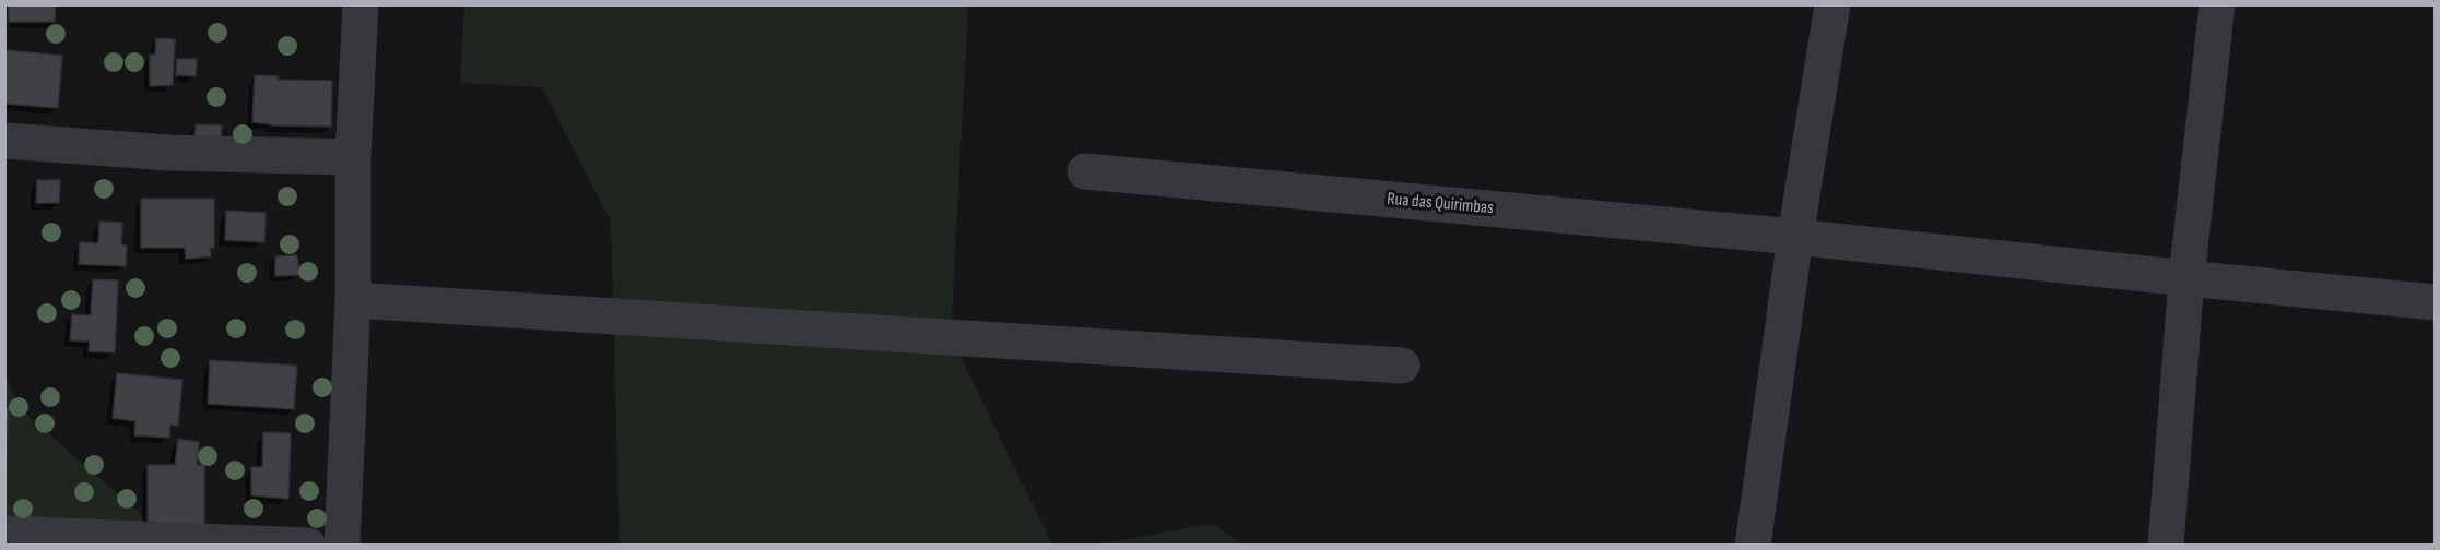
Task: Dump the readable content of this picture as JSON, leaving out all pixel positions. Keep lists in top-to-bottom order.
{
  "streets": {
    "street": ["Rua das Quirimbas"]
  }
}
